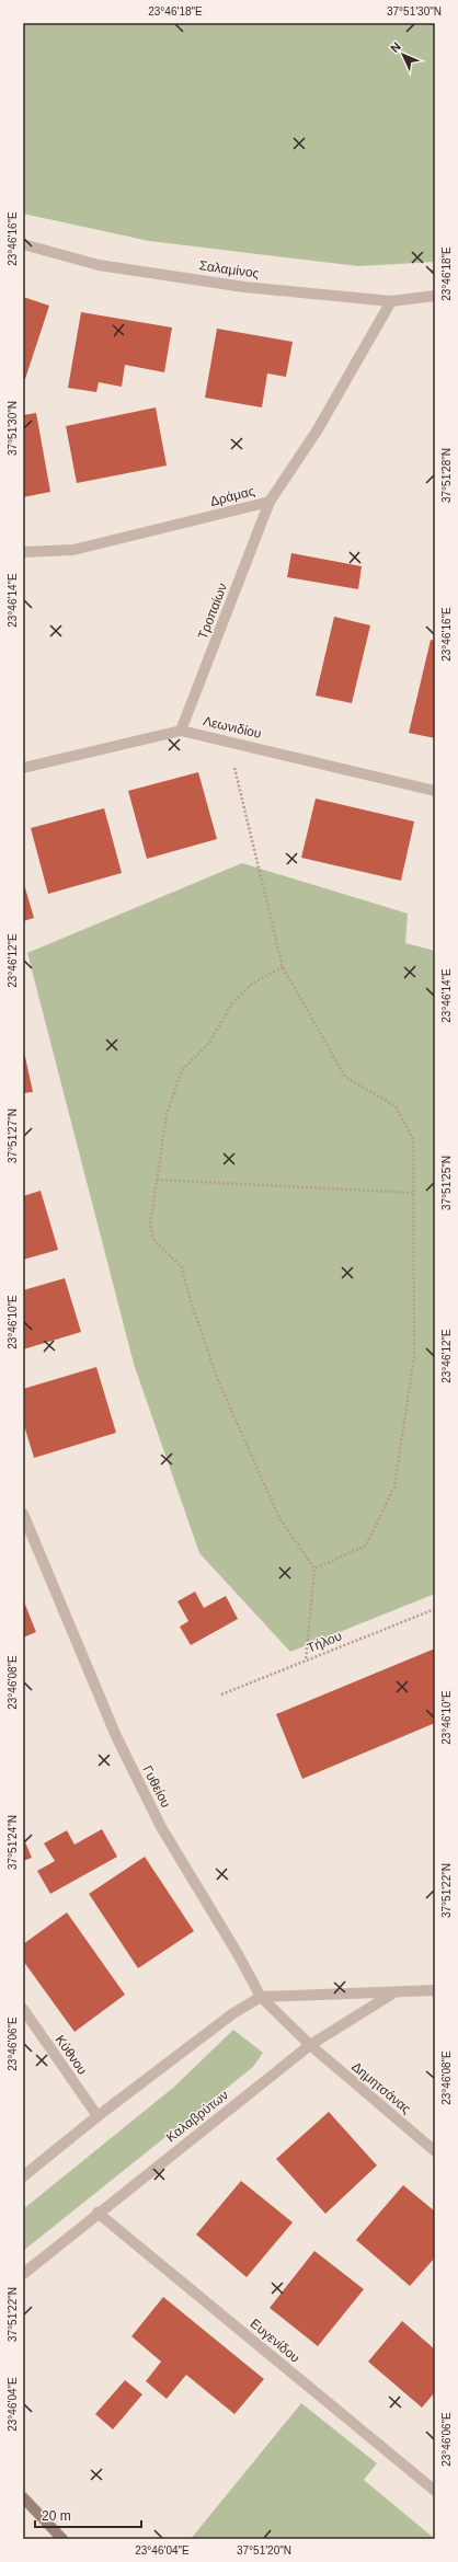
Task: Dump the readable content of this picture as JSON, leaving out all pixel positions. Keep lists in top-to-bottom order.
{
  "streets": {
    "street": [
      "Σαλαμίνος",
      "Δράμας",
      "Τροπαίων",
      "Λεωνιδίου",
      "Γυθείου",
      "Κύθνου",
      "Δημητσάνας",
      "Καλαβρύτων",
      "Ευγενίδου"
    ],
    "path": ["Τήλου"]
  },
  "crossings": [
    ["Σαλαμίνος", "Δράμας"],
    ["Δράμας", "Τροπαίων"],
    ["Τροπαίων", "Λεωνιδίου"],
    ["Γυθείου", "Δημητσάνας"],
    ["Γυθείου", "Καλαβρύτων"],
    ["Δημητσάνας", "Καλαβρύτων"],
    ["Καλαβρύτων", "Ευγενίδου"]
  ],
  "scale_bar": "20 m",
  "north": "top left",
  "coordinates": [
    "23°46'18\"E",
    "37°51'30\"N",
    "23°46'16\"E",
    "37°51'28\"N",
    "23°46'14\"E",
    "23°46'12\"E",
    "37°51'27\"N",
    "37°51'25\"N",
    "23°46'10\"E",
    "23°46'08\"E",
    "37°51'24\"N",
    "37°51'22\"N",
    "23°46'06\"E",
    "23°46'04\"E",
    "37°51'20\"N"
  ]
}
